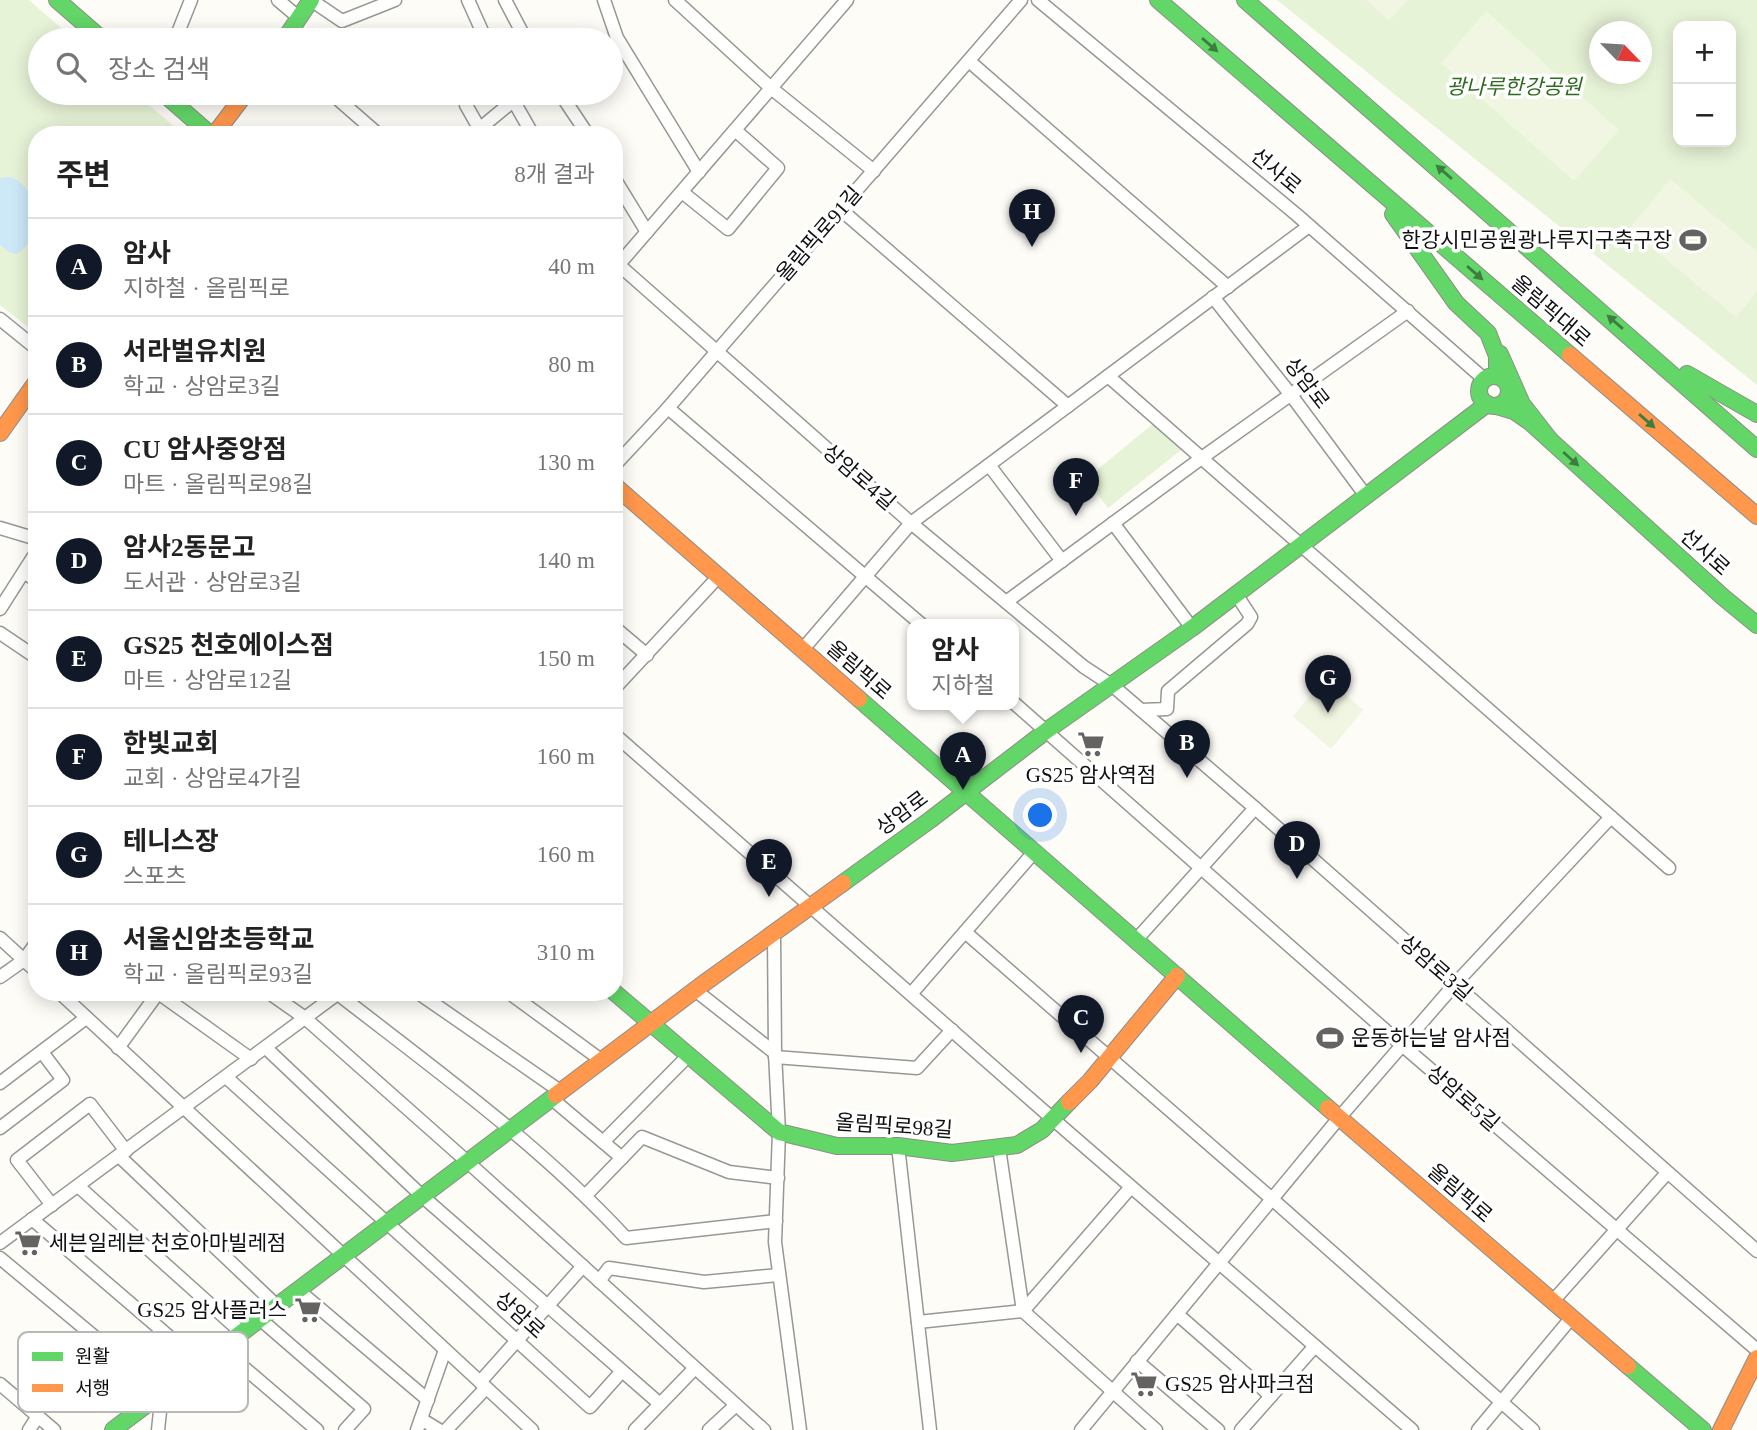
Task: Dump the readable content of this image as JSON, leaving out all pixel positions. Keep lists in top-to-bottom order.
{
  "streets": {
    "main road": [
      "선사로",
      "올림픽대로",
      "상암로",
      "올림픽로",
      "올림픽로98길"
    ],
    "street": [
      "올림픽로91길",
      "상암로4길",
      "상암로3길",
      "상암로5길"
    ]
  },
  "crossings": [
    ["선사로", "상암로"],
    ["올림픽로91길", "상암로4길"],
    ["상암로", "상암로4길"],
    ["상암로", "올림픽로"],
    ["상암로", "상암로3길"],
    ["상암로", "상암로5길"],
    ["상암로", "올림픽로98길"],
    ["상암로4길", "상암로3길"],
    ["올림픽로", "올림픽로98길"]
  ],
  "parks": ["광나루한강공원"],
  "places": {
    "sports": ["한강시민공원광나루지구축구장", "운동하는날 암사점"],
    "supermarket": [
      "GS25 암사역점",
      "세븐일레븐 천호아마빌레점",
      "GS25 암사플러스",
      "GS25 암사파크점"
    ]
  },
  "legend": ["원활", "서행"],
  "north": "bottom right",
  "page": {
    "map_buttons": ["+", "−"],
    "search": "장소 검색",
    "heading": ["주변", "8개 결과"],
    "pins": [
      "H",
      "F",
      "G",
      "B",
      "A",
      "D",
      "E",
      "C"
    ],
    "list": [
      {
        "mark": "A",
        "name": "암사",
        "note": "지하철 · 올림픽로",
        "value": "40 m"
      },
      {
        "mark": "B",
        "name": "서라벌유치원",
        "note": "학교 · 상암로3길",
        "value": "80 m"
      },
      {
        "mark": "C",
        "name": "CU 암사중앙점",
        "note": "마트 · 올림픽로98길",
        "value": "130 m"
      },
      {
        "mark": "D",
        "name": "암사2동문고",
        "note": "도서관 · 상암로3길",
        "value": "140 m"
      },
      {
        "mark": "E",
        "name": "GS25 천호에이스점",
        "note": "마트 · 상암로12길",
        "value": "150 m"
      },
      {
        "mark": "F",
        "name": "한빛교회",
        "note": "교회 · 상암로4가길",
        "value": "160 m"
      },
      {
        "mark": "G",
        "name": "테니스장",
        "note": "스포츠",
        "value": "160 m"
      },
      {
        "mark": "H",
        "name": "서울신암초등학교",
        "note": "학교 · 올림픽로93길",
        "value": "310 m"
      }
    ],
    "popup": ["암사", "지하철"]
  }
}
